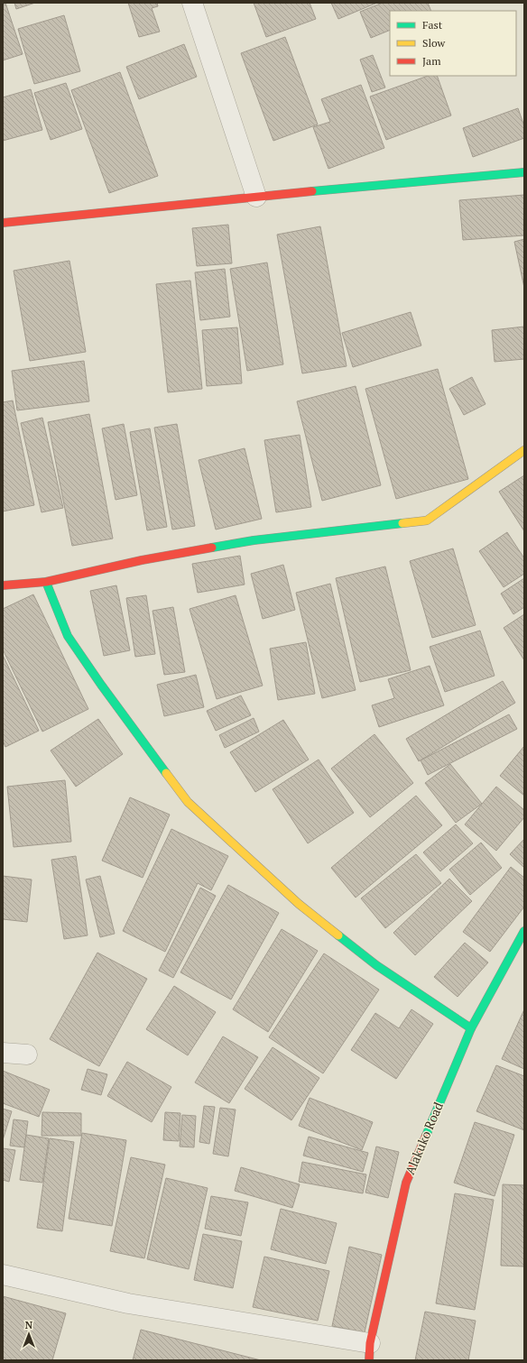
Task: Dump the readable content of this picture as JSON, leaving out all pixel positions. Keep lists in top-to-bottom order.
{
  "streets": {
    "street": ["Alakuko Road"]
  },
  "legend": ["Fast", "Slow", "Jam"],
  "north": "top"
}
